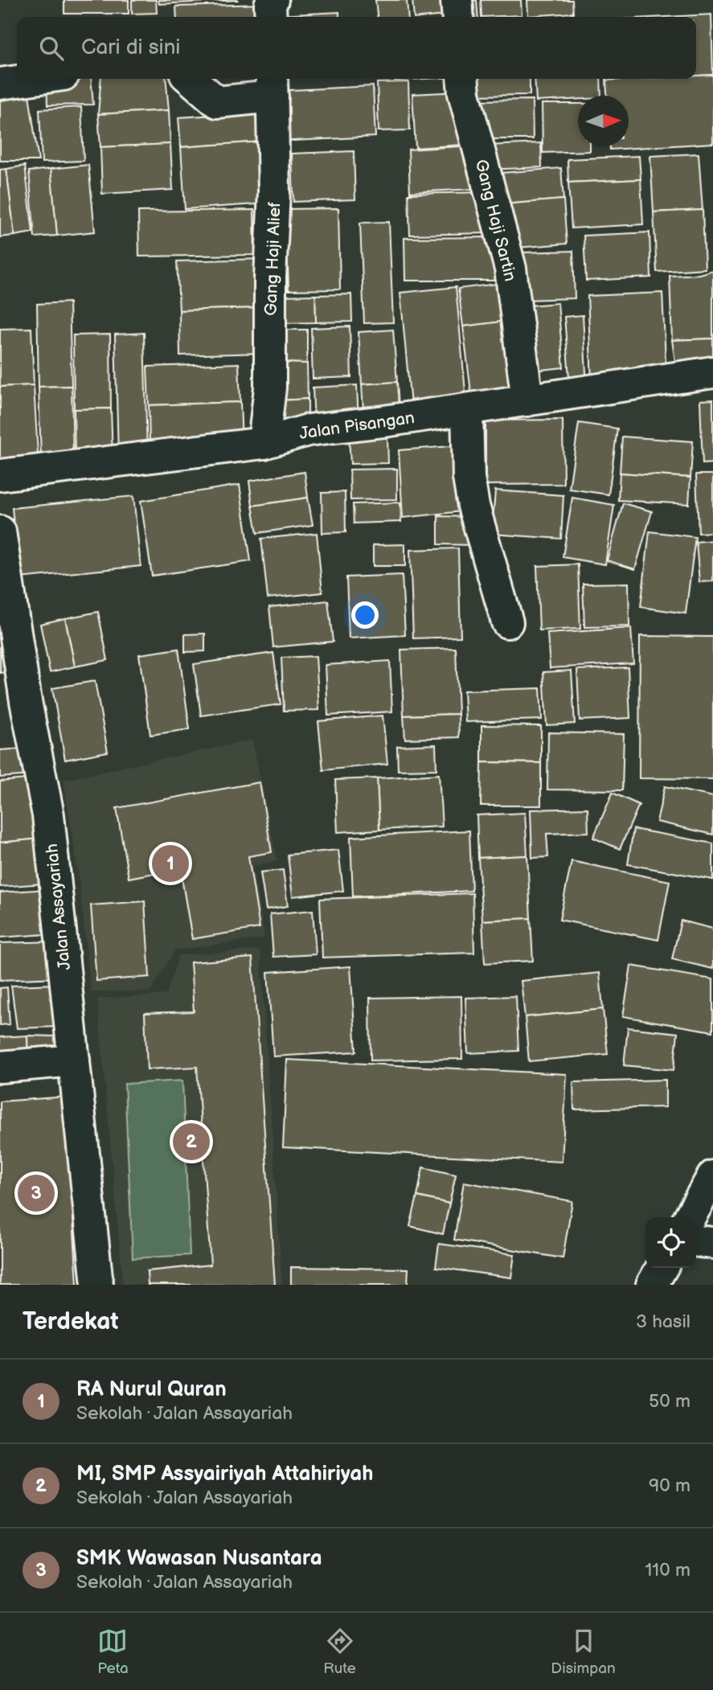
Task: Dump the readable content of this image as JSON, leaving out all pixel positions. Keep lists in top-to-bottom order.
{
  "streets": {
    "street": [
      "Gang Haji Sartin",
      "Gang Haji Alief",
      "Jalan Pisangan",
      "Jalan Assayariah"
    ]
  },
  "crossings": [
    ["Gang Haji Sartin", "Jalan Pisangan"],
    ["Gang Haji Alief", "Jalan Pisangan"]
  ],
  "north": "right",
  "page": {
    "search": "Cari di sini",
    "pins": ["1", "2", "3"],
    "heading": ["Terdekat", "3 hasil"],
    "list": [
      {
        "mark": "1",
        "name": "RA Nurul Quran",
        "note": "Sekolah · Jalan Assayariah",
        "value": "50 m"
      },
      {
        "mark": "2",
        "name": "MI, SMP Assyairiyah Attahiriyah",
        "note": "Sekolah · Jalan Assayariah",
        "value": "90 m"
      },
      {
        "mark": "3",
        "name": "SMK Wawasan Nusantara",
        "note": "Sekolah · Jalan Assayariah",
        "value": "110 m"
      }
    ],
    "nav": ["Peta", "Rute", "Disimpan"]
  }
}
